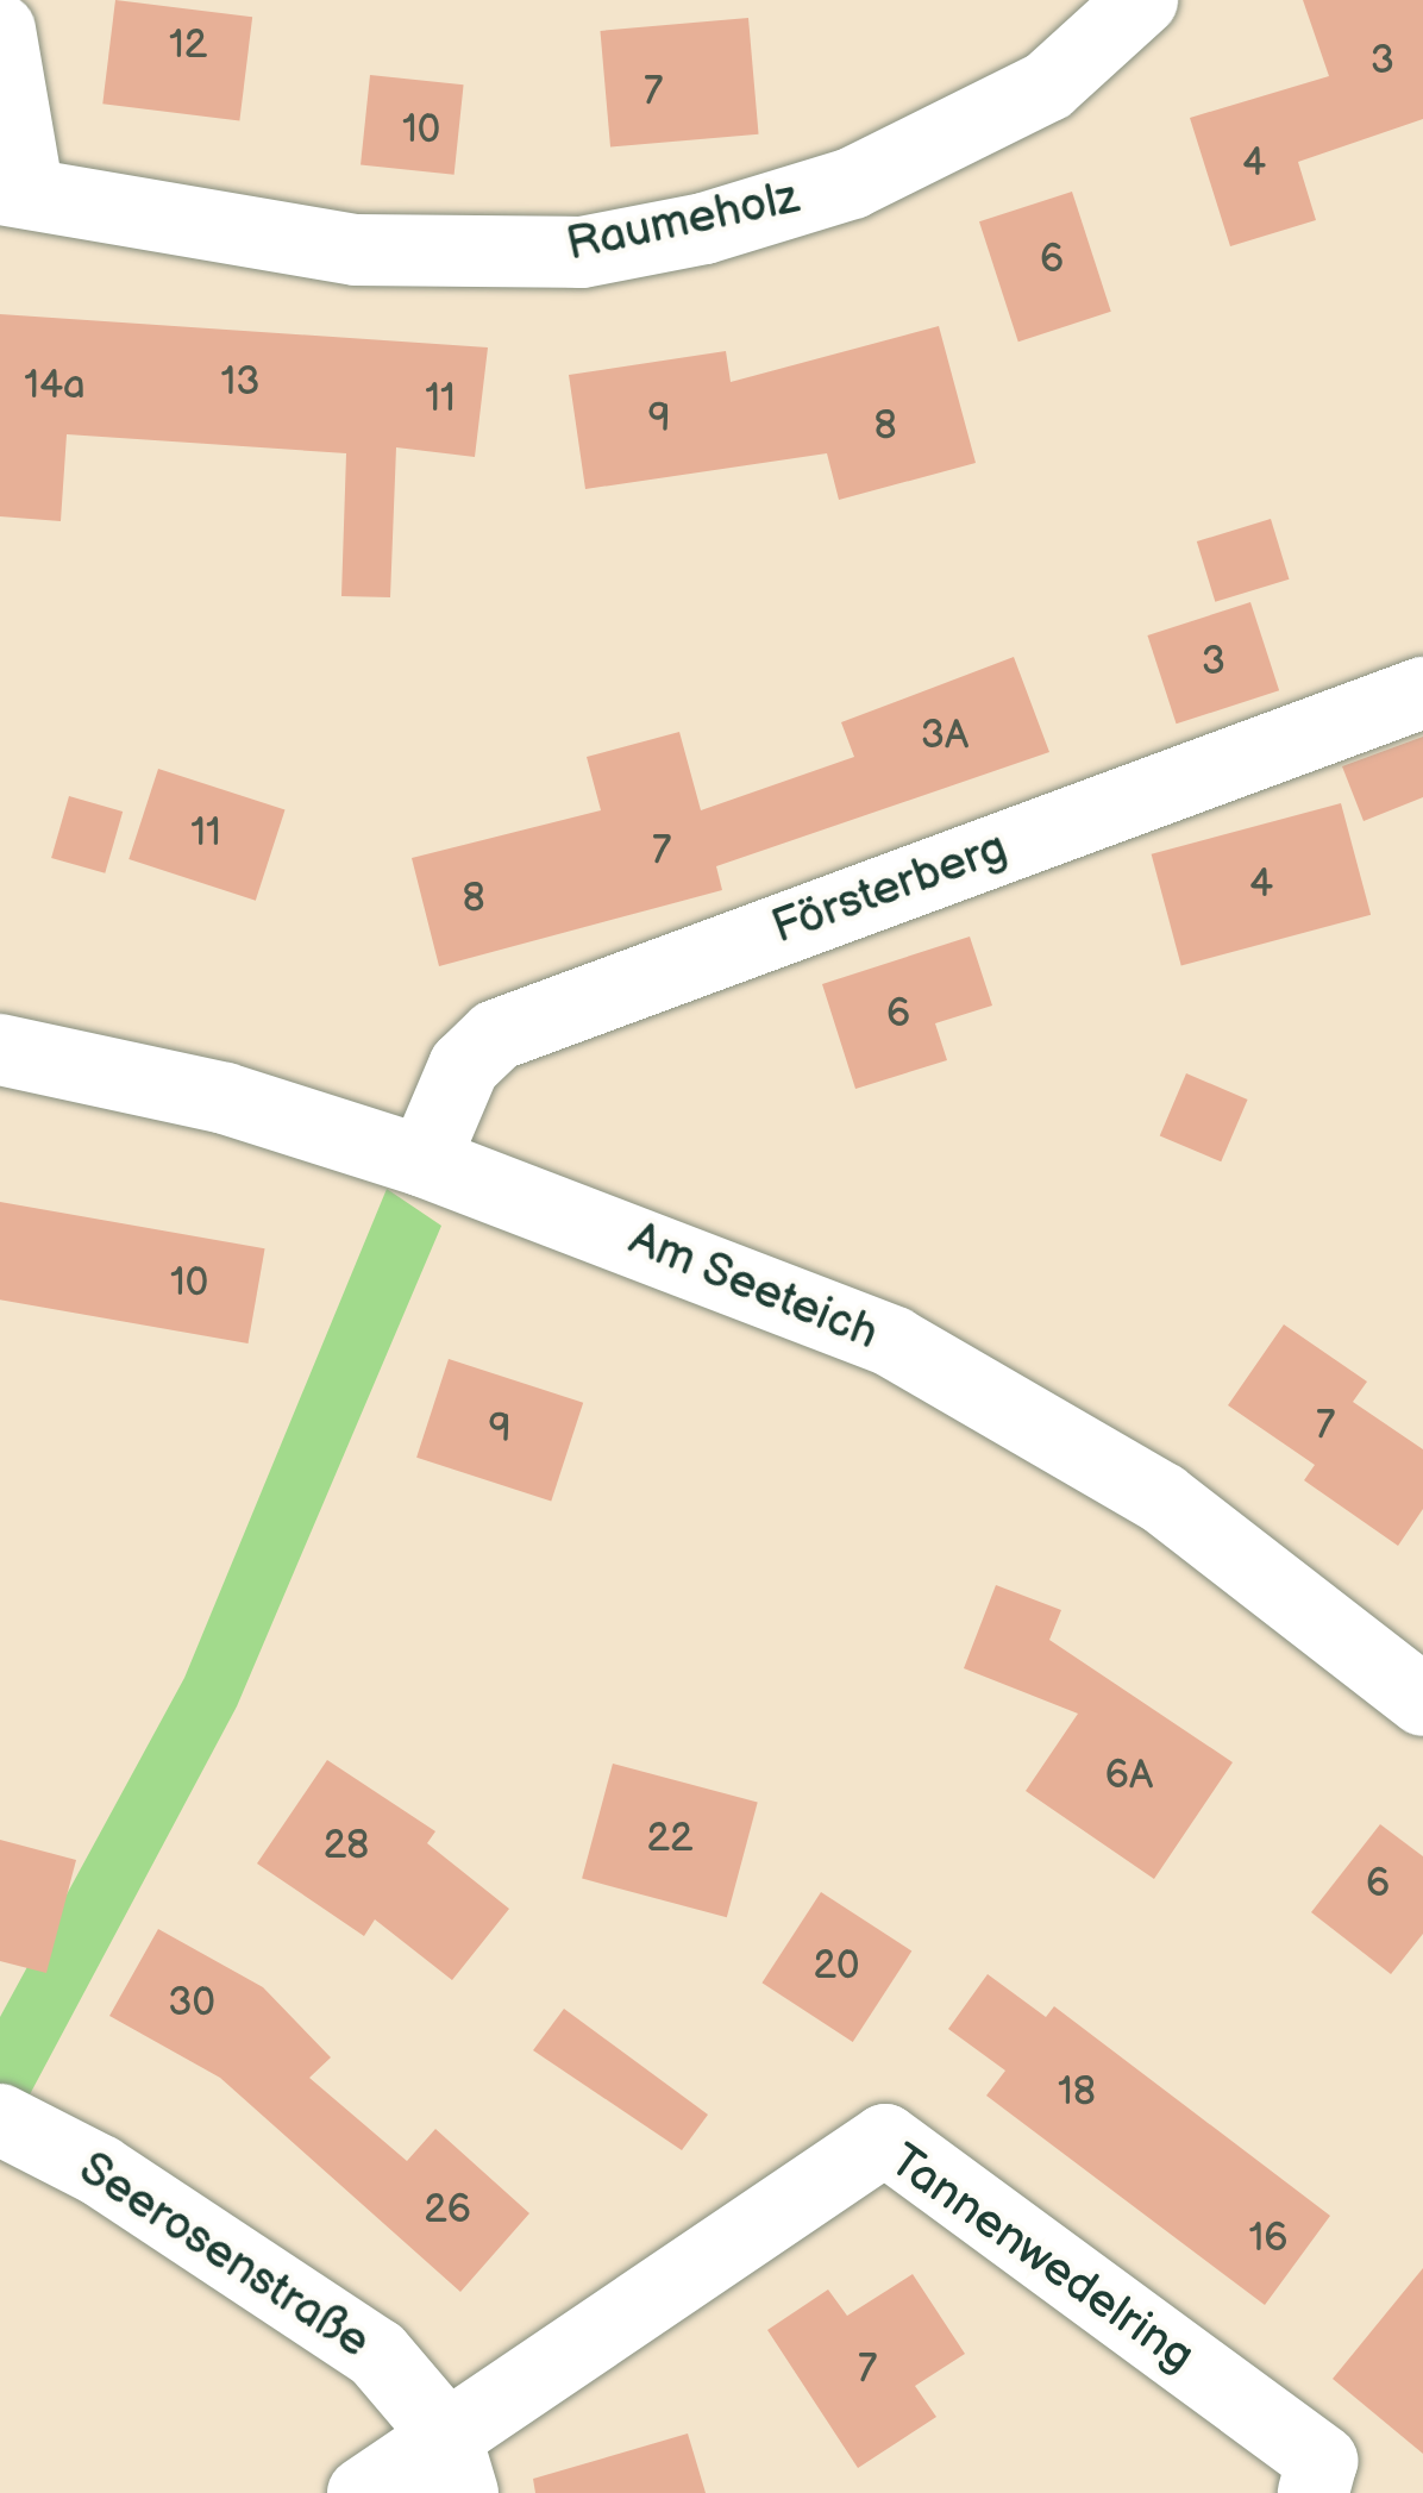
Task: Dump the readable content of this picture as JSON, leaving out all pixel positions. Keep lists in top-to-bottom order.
{
  "streets": {
    "street": [
      "Raumeholz",
      "Försterberg",
      "Am Seeteich",
      "Seerosenstraße",
      "Tannenwedelring"
    ]
  },
  "crossings": [
    ["Försterberg", "Am Seeteich"],
    ["Seerosenstraße", "Tannenwedelring"]
  ],
  "house_numbers": [
    "12",
    "3",
    "7",
    "10",
    "4",
    "6",
    "13",
    "14a",
    "11",
    "9",
    "8",
    "3",
    "3A",
    "11",
    "7",
    "4",
    "8",
    "6",
    "10",
    "7",
    "9",
    "6A",
    "22",
    "28",
    "6",
    "20",
    "30",
    "18",
    "26",
    "16",
    "7"
  ]
}
